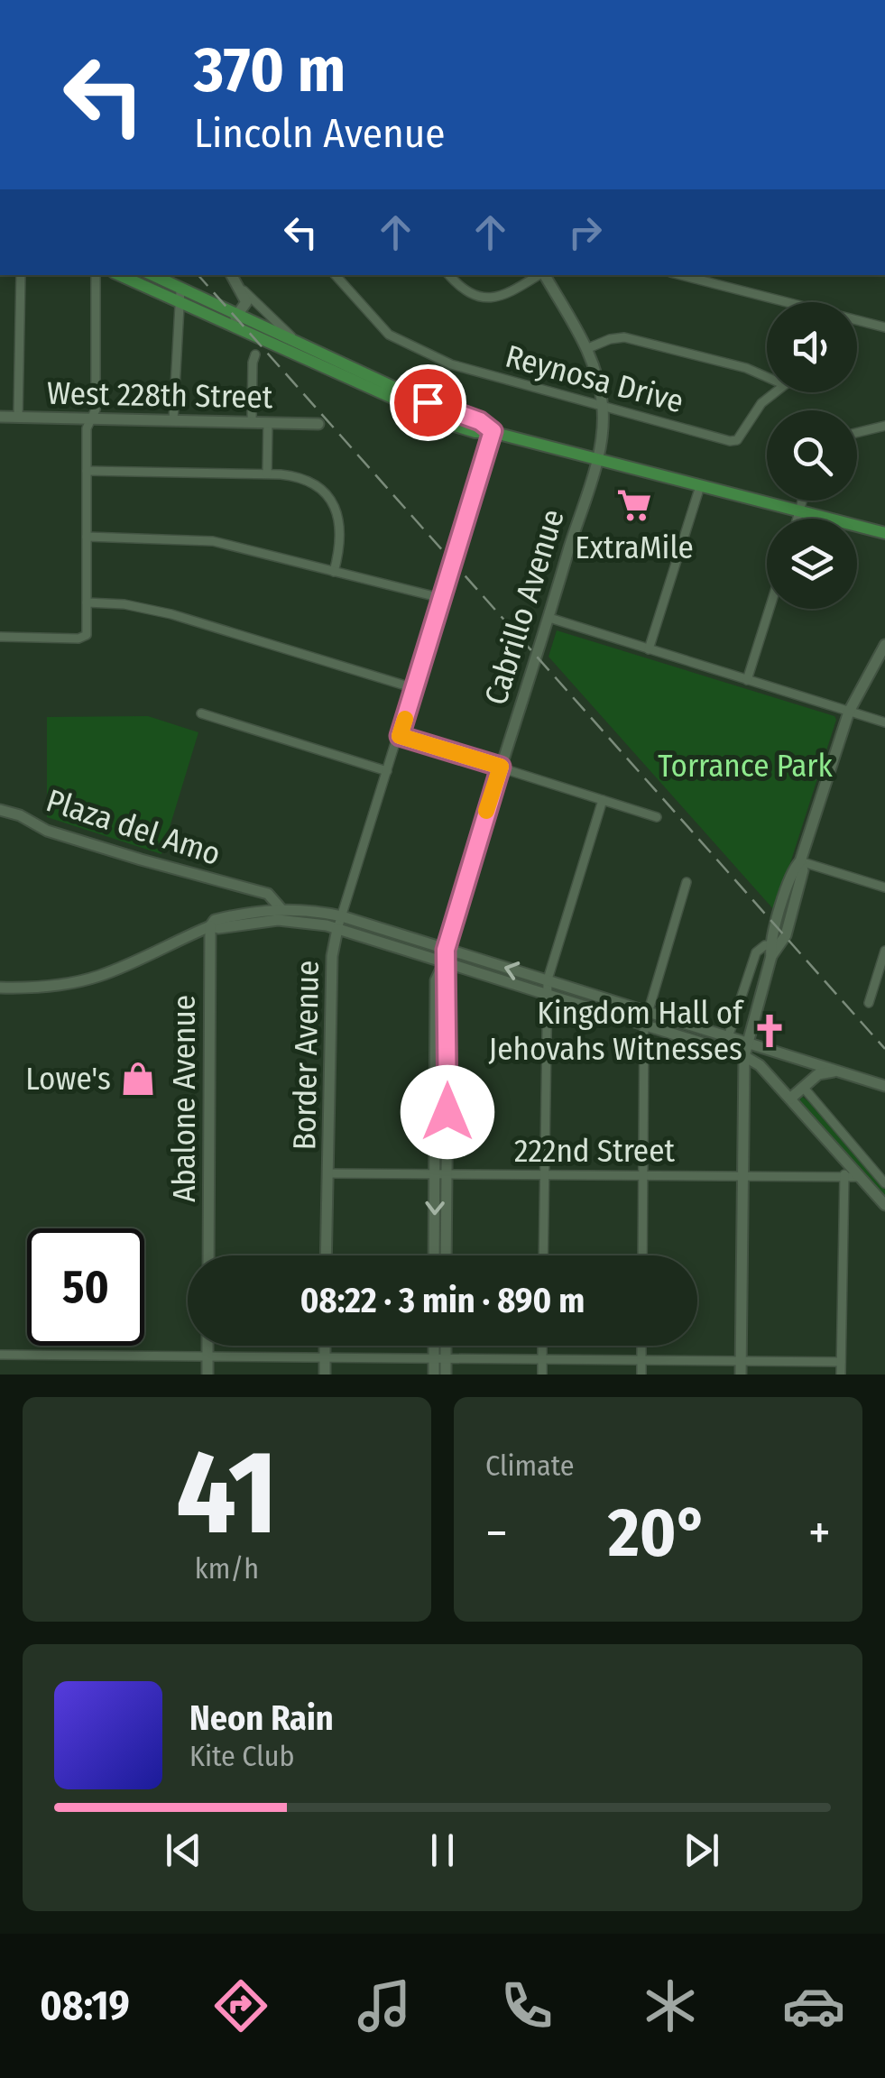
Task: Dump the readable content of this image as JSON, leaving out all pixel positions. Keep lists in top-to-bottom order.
{
  "streets": {
    "street": [
      "Reynosa Drive",
      "West 228th Street",
      "Cabrillo Avenue",
      "Plaza del Amo",
      "Border Avenue",
      "Abalone Avenue",
      "222nd Street"
    ]
  },
  "crossings": [
    ["Reynosa Drive", "Cabrillo Avenue"],
    ["Cabrillo Avenue", "Plaza del Amo"],
    ["Cabrillo Avenue", "222nd Street"],
    ["Plaza del Amo", "Border Avenue"],
    ["Plaza del Amo", "Abalone Avenue"],
    ["Border Avenue", "222nd Street"]
  ],
  "parks": ["Torrance Park"],
  "places": {
    "supermarket": ["ExtraMile"],
    "church": ["Kingdom Hall of Jehovahs Witnesses"],
    "shop": ["Lowe's"]
  },
  "page": {
    "turn": ["370 m", "Lincoln Avenue"],
    "limit": "50",
    "trip": "08:22 · 3 min · 890 m",
    "tile": [
      ["41", "km/h"],
      "Climate"
    ],
    "heat": ["−", "20°", "+"],
    "song": ["Neon Rain", "Kite Club"],
    "tabs": "08:19"
  }
}
